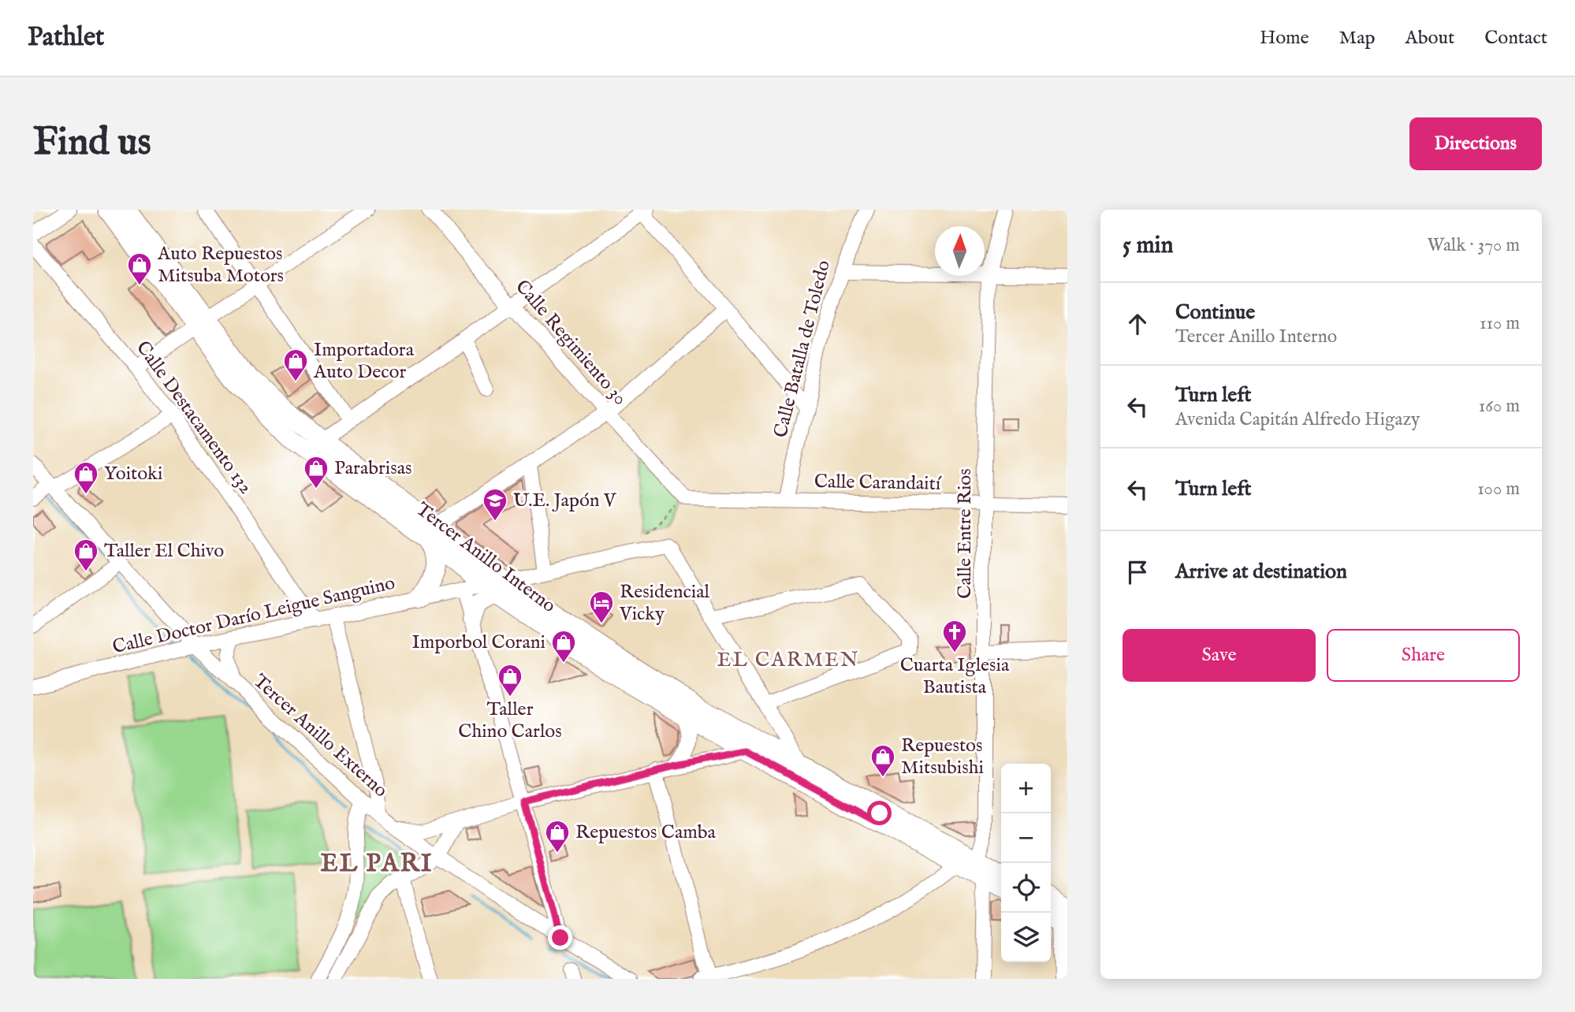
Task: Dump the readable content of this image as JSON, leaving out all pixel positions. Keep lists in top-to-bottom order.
{
  "streets": {
    "main road": ["Tercer Anillo Interno"],
    "street": [
      "Calle Regimiento 30",
      "Calle Batalla de Toledo",
      "Calle Destacamento 132",
      "Calle Carandaití",
      "Calle Entre Rios",
      "Calle Doctor Darío Leigue Sanguino",
      "Tercer Anillo Externo"
    ]
  },
  "crossings": [
    ["Calle Regimiento 30", "Calle Carandaití"],
    ["Calle Batalla de Toledo", "Calle Carandaití"],
    ["Calle Destacamento 132", "Calle Doctor Darío Leigue Sanguino"],
    ["Calle Carandaití", "Calle Entre Rios"],
    ["Calle Entre Rios", "Tercer Anillo Interno"],
    ["Tercer Anillo Interno", "Calle Doctor Darío Leigue Sanguino"],
    ["Calle Doctor Darío Leigue Sanguino", "Tercer Anillo Externo"]
  ],
  "districts": ["EL CARMEN", "EL PARI"],
  "places": {
    "shop": [
      "Auto Repuestos Mitsuba Motors",
      "Importadora Auto Decor",
      "Parabrisas",
      "Yoitoki",
      "Taller El Chivo",
      "Imporbol Corani",
      "Taller Chino Carlos",
      "Repuestos Mitsubishi",
      "Repuestos Camba"
    ],
    "school or university": ["U.E. Japón V"],
    "hotel": ["Residencial Vicky"],
    "church": ["Cuarta Iglesia Bautista"]
  },
  "north": "top",
  "page": {
    "header": "Pathlet",
    "nav": [
      "Home",
      "Map",
      "About",
      "Contact"
    ],
    "buttons": [
      "Directions",
      ["Save", "Share"]
    ],
    "title": "Find us",
    "heading": ["5 min", "Walk · 370 m"],
    "list": [
      ["Continue", "Tercer Anillo Interno", "110 m"],
      ["Turn left", "Avenida Capitán Alfredo Higazy", "160 m"],
      ["Turn left", "100 m"],
      "Arrive at destination"
    ],
    "map_buttons": ["+", "−"]
  }
}
